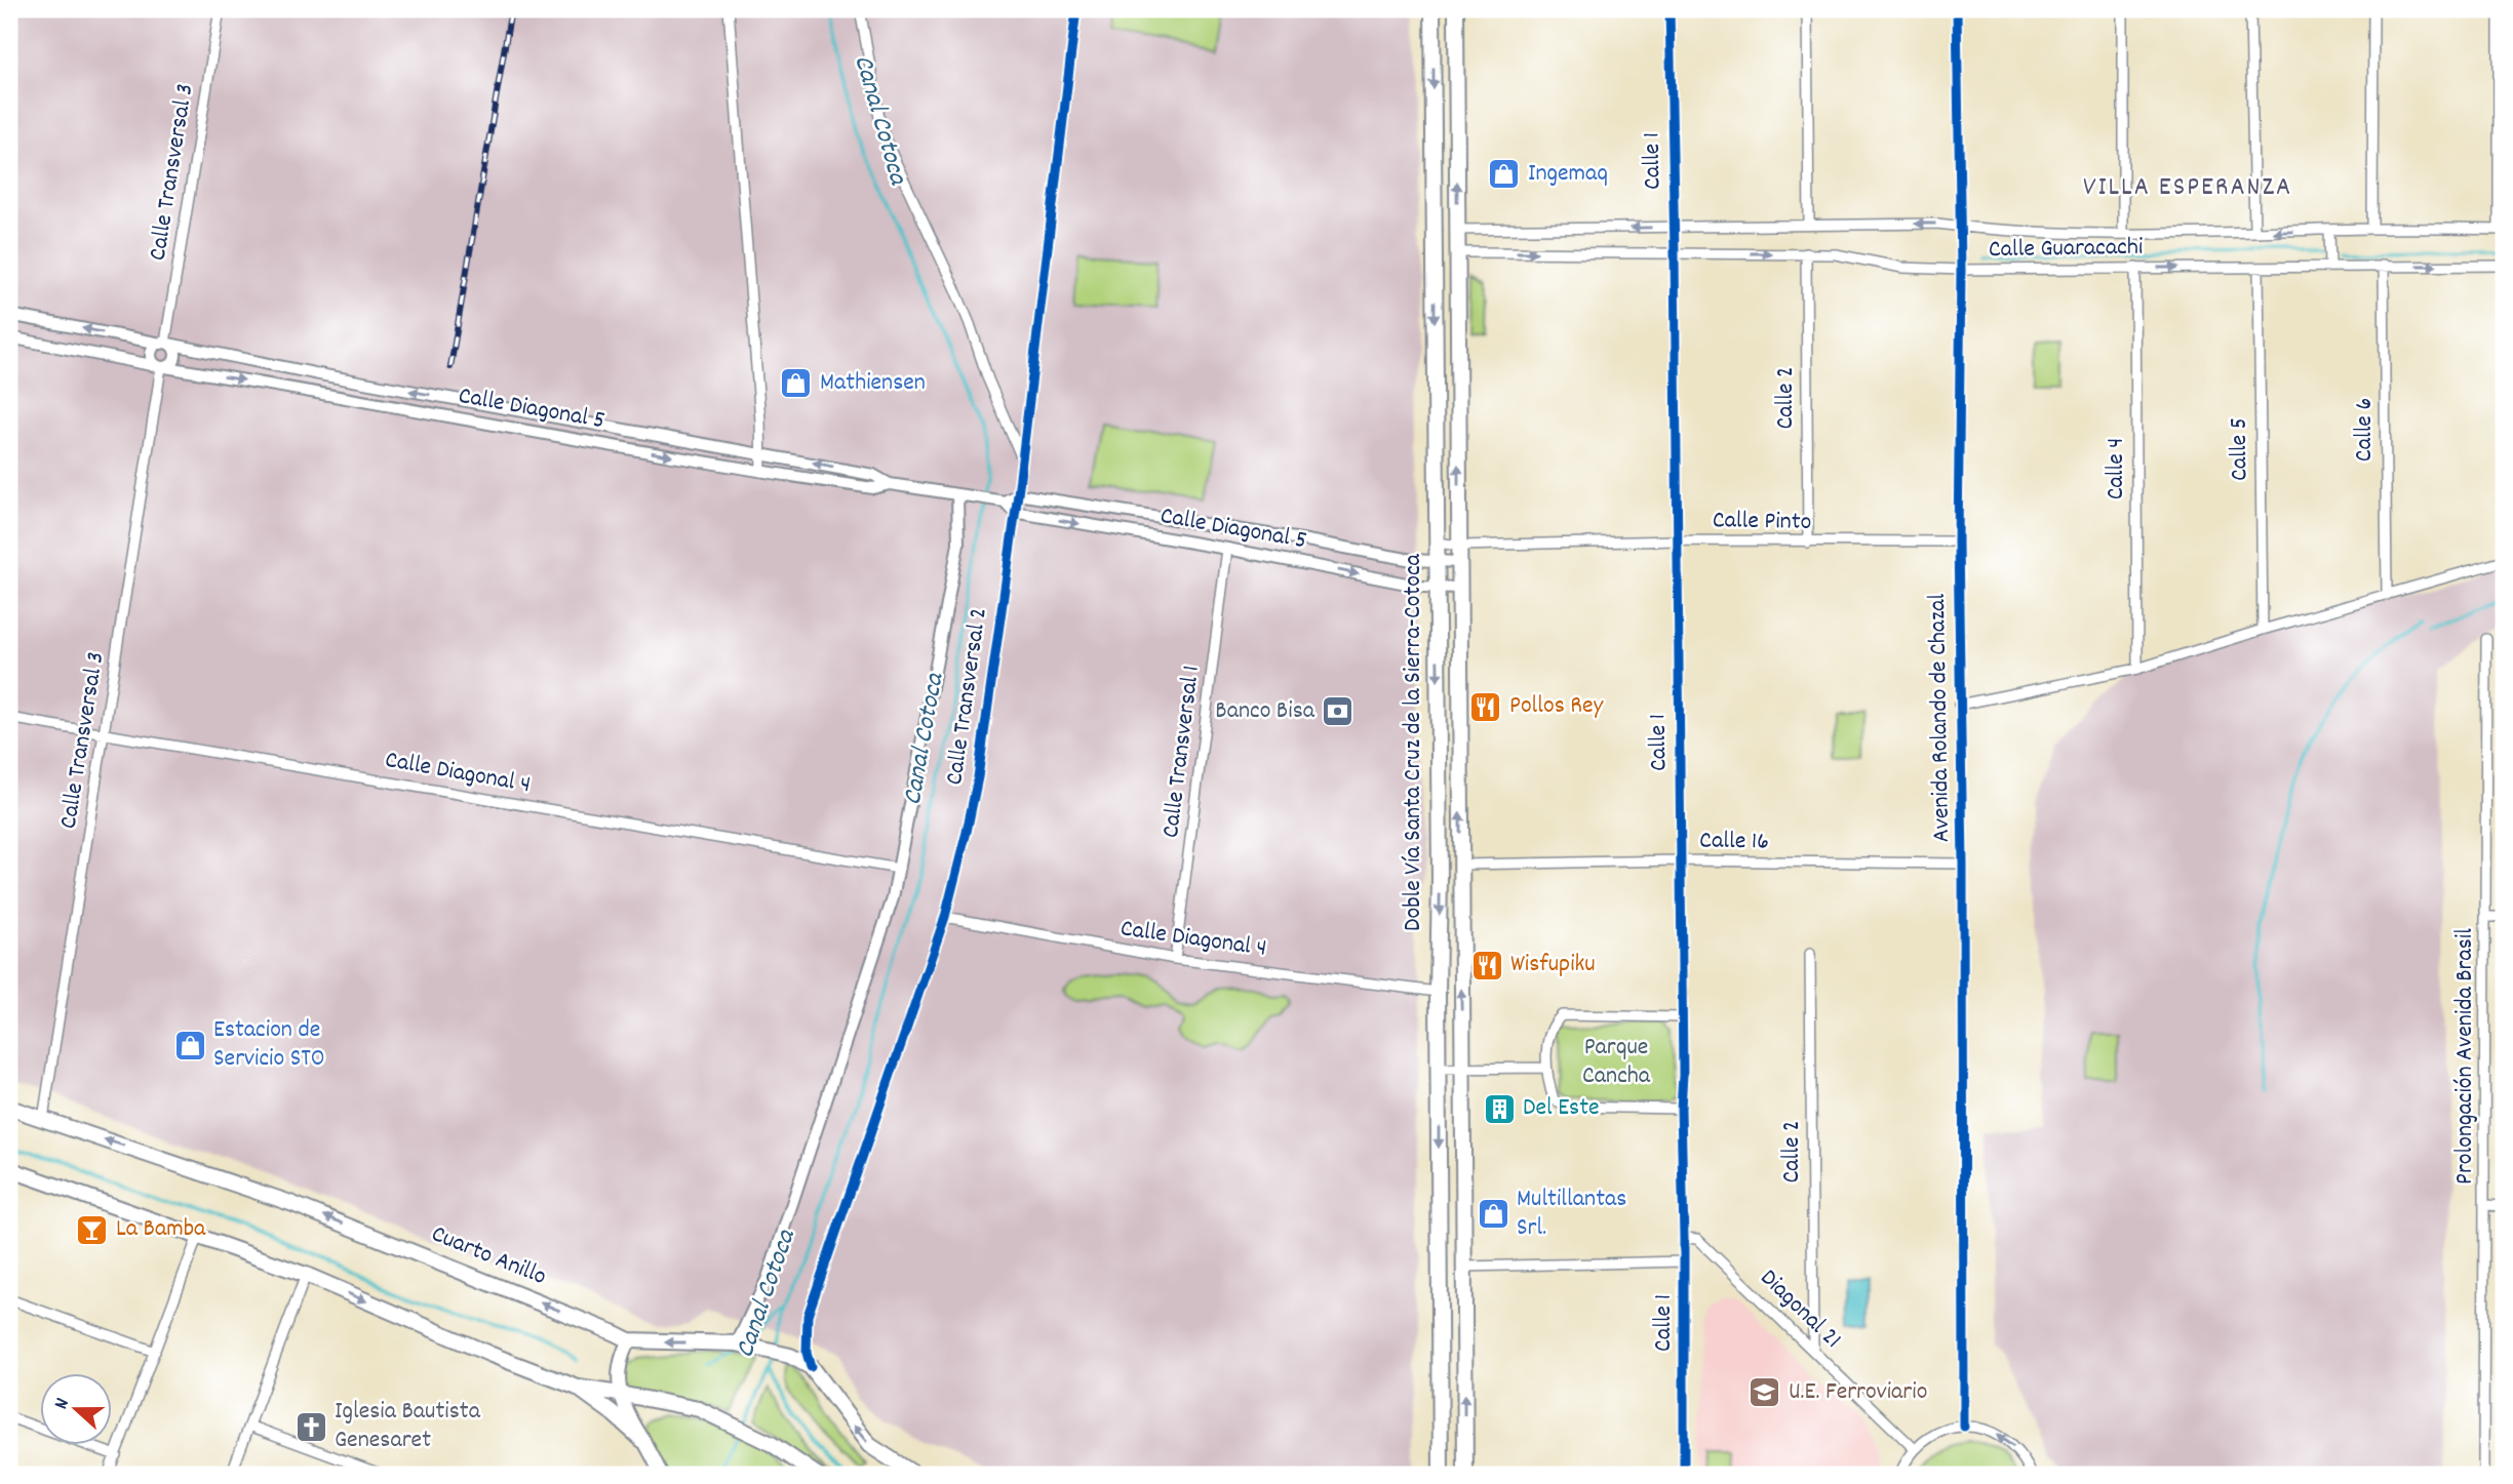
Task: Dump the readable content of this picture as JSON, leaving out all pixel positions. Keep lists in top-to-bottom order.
{
  "streets": {
    "highway": ["Doble Vía Santa Cruz de la Sierra-Cotoca", "Cuarto Anillo"],
    "street": [
      "Calle 1",
      "Calle Transversal 3",
      "Calle Guaracachi",
      "Calle 2",
      "Calle Diagonal 5",
      "Calle 6",
      "Calle 5",
      "Calle 4",
      "Calle Pinto",
      "Calle Transversal 2",
      "Avenida Rolando de Chazal",
      "Calle Transversal 1",
      "Calle Diagonal 4",
      "Calle 16",
      "Prolongación Avenida Brasil",
      "Diagonal 21"
    ]
  },
  "crossings": [
    ["Calle 1", "Calle Guaracachi"],
    ["Calle 1", "Calle Pinto"],
    ["Calle 1", "Calle 16"],
    ["Calle 1", "Diagonal 21"],
    ["Calle Transversal 3", "Calle Diagonal 5"],
    ["Calle Transversal 3", "Calle Diagonal 4"],
    ["Calle Transversal 3", "Cuarto Anillo"],
    ["Calle Guaracachi", "Calle 2"],
    ["Calle Guaracachi", "Calle 6"],
    ["Calle Guaracachi", "Calle 5"],
    ["Calle Guaracachi", "Calle 4"],
    ["Calle Guaracachi", "Avenida Rolando de Chazal"],
    ["Calle Guaracachi", "Doble Vía Santa Cruz de la Sierra-Cotoca"],
    ["Calle 2", "Calle Pinto"],
    ["Calle 2", "Diagonal 21"],
    ["Calle Diagonal 5", "Calle Transversal 2"],
    ["Calle Diagonal 5", "Doble Vía Santa Cruz de la Sierra-Cotoca"],
    ["Calle Diagonal 5", "Calle Transversal 1"],
    ["Calle Pinto", "Avenida Rolando de Chazal"],
    ["Calle Pinto", "Doble Vía Santa Cruz de la Sierra-Cotoca"],
    ["Calle Transversal 2", "Calle Diagonal 4"],
    ["Calle Transversal 2", "Cuarto Anillo"],
    ["Avenida Rolando de Chazal", "Calle 16"],
    ["Doble Vía Santa Cruz de la Sierra-Cotoca", "Calle Diagonal 4"],
    ["Doble Vía Santa Cruz de la Sierra-Cotoca", "Calle 16"],
    ["Calle Transversal 1", "Calle Diagonal 4"]
  ],
  "districts": ["VILLA ESPERANZA"],
  "water": ["Canal Cotoca"],
  "parks": ["Parque Cancha"],
  "places": {
    "shop": [
      "Ingemaq",
      "Mathiensen",
      "Estacion de Servicio STO",
      "Multillantas Srl."
    ],
    "restaurant": ["Pollos Rey", "Wisfupiku"],
    "bank": ["Banco Bisa"],
    "building": ["Del Este"],
    "bar": ["La Bamba"],
    "school or university": ["U.E. Ferroviario"],
    "church": ["Iglesia Bautista Genesaret"]
  },
  "north": "left"
}
